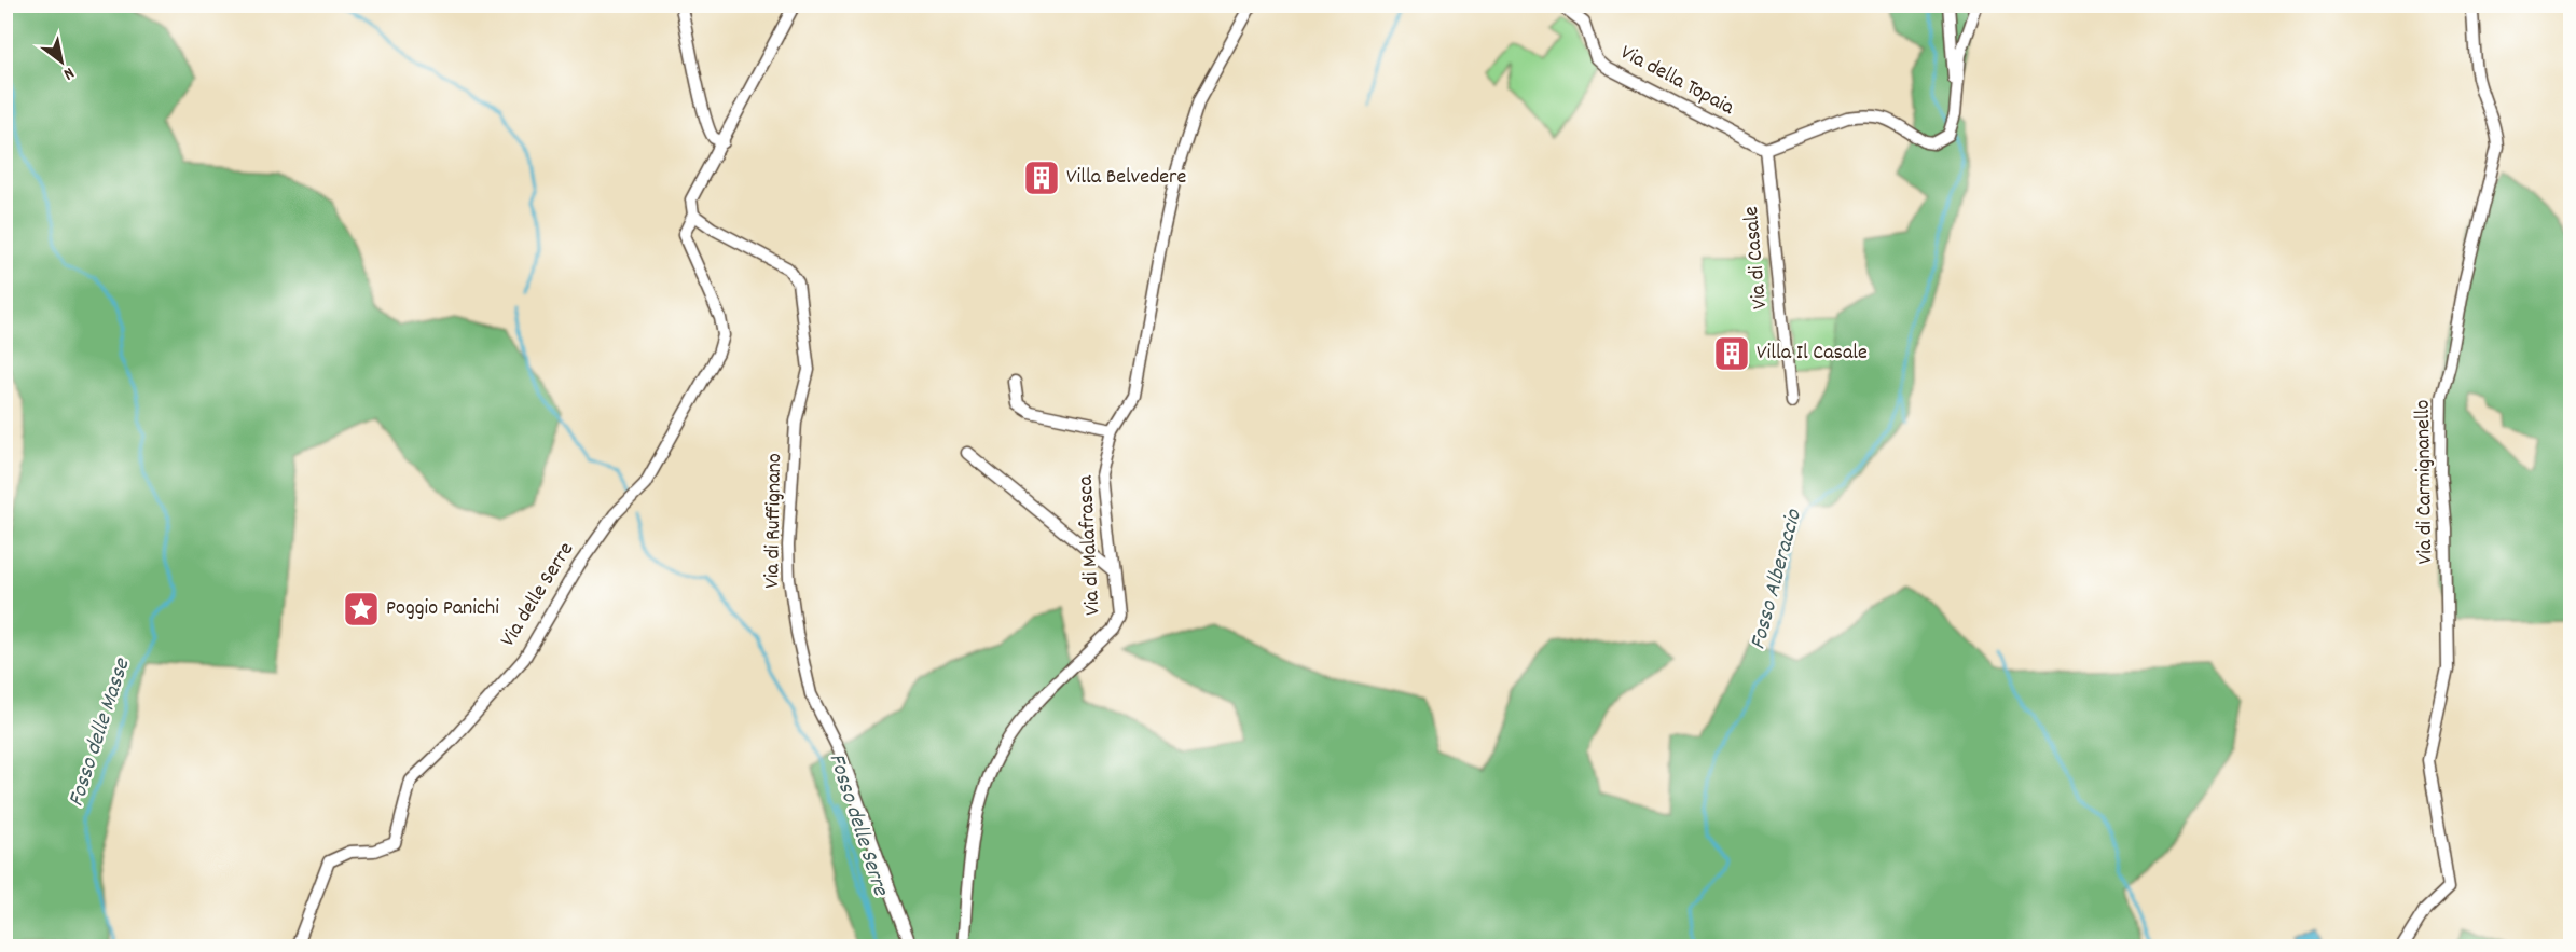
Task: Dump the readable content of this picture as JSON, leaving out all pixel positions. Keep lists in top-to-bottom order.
{
  "streets": {
    "street": [
      "Via della Topaia",
      "Via di Casale",
      "Via di Carmignanello",
      "Via di Ruffignano",
      "Via di Malafrasca",
      "Via delle Serre"
    ]
  },
  "crossings": [
    ["Via della Topaia", "Via di Casale"],
    ["Via di Ruffignano", "Via delle Serre"]
  ],
  "water": ["Fosso Alberaccio", "Fosso delle Masse", "Fosso delle Serre"],
  "places": {
    "building": ["Villa Belvedere", "Villa Il Casale"],
    "place": ["Poggio Panichi"]
  },
  "north": "bottom right"
}
